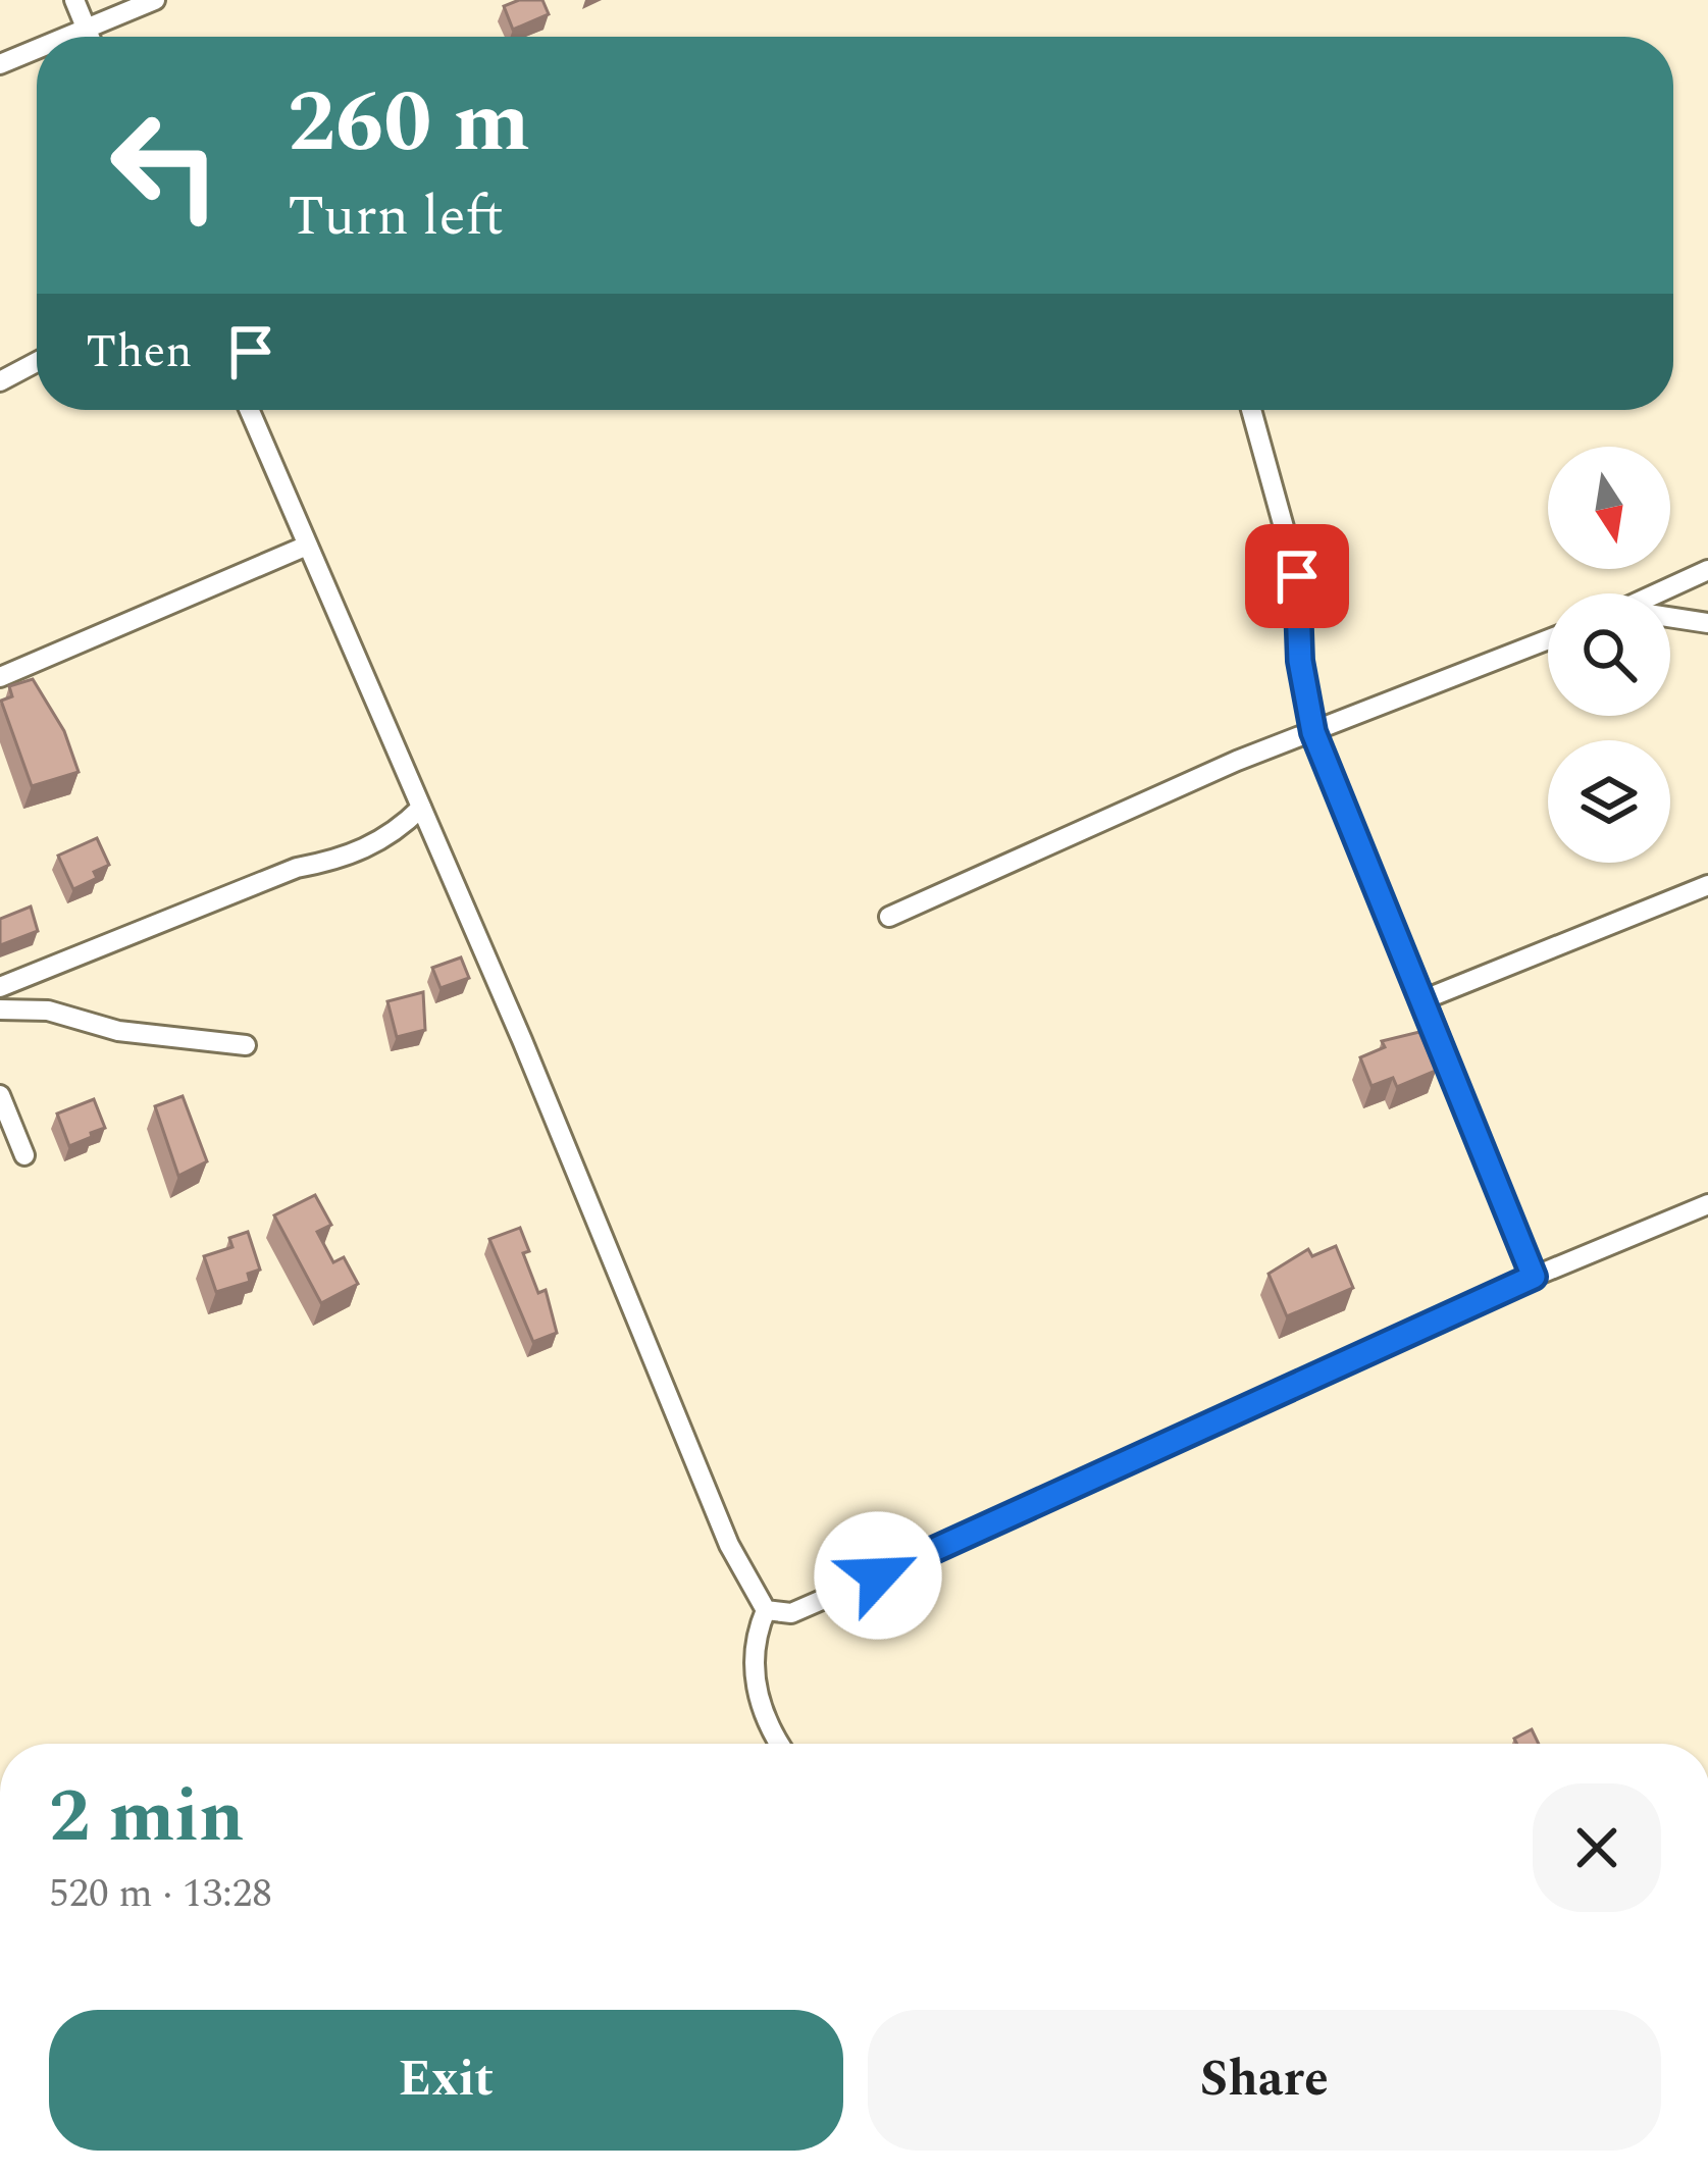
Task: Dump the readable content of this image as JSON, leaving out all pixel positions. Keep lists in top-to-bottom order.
{
  "north": "bottom",
  "page": {
    "turn": ["260 m", "Turn left"],
    "then": "Then",
    "heading": ["2 min", "520 m · 13:28"],
    "buttons": ["Exit", "Share"]
  }
}
